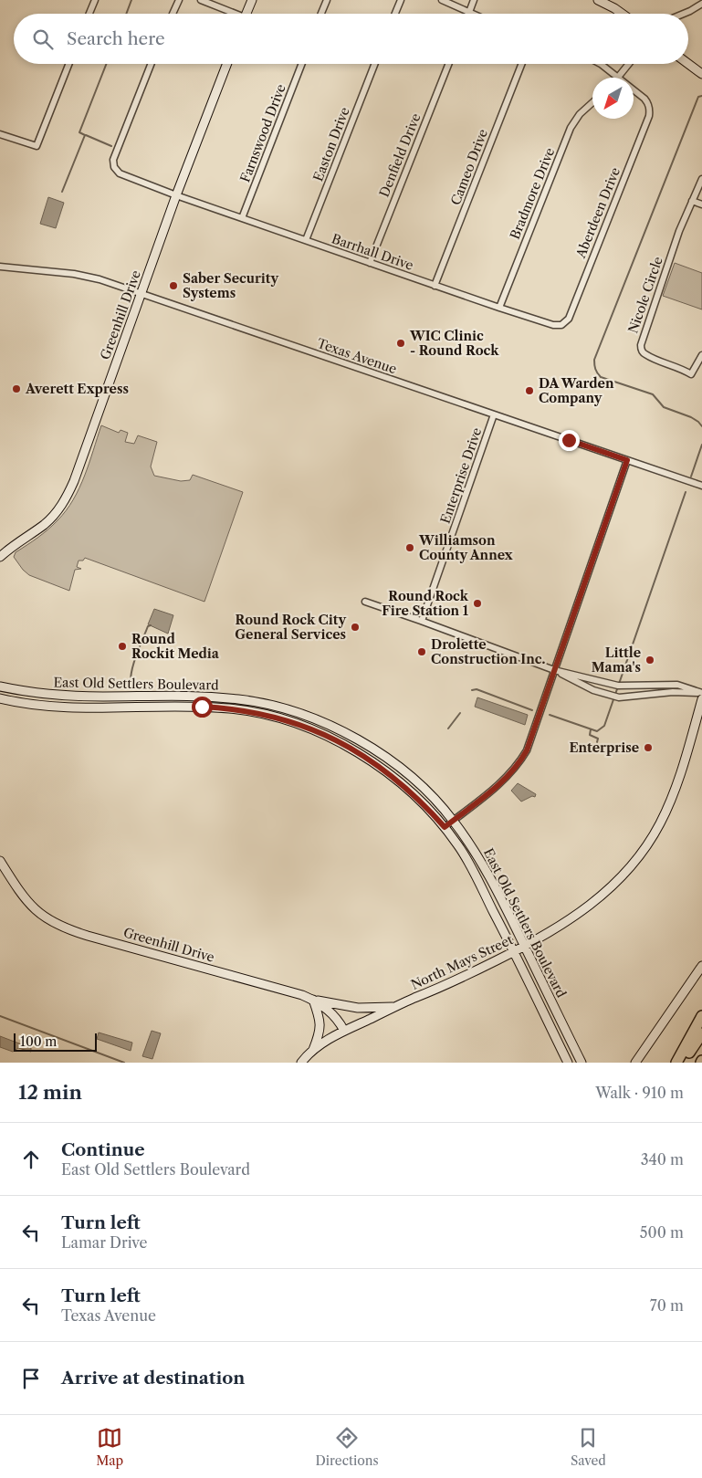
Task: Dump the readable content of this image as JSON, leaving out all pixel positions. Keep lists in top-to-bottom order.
{
  "streets": {
    "main road": ["Greenhill Drive", "East Old Settlers Boulevard", "North Mays Street"],
    "street": [
      "Farnswood Drive",
      "Easton Drive",
      "Denfield Drive",
      "Cameo Drive",
      "Bradmore Drive",
      "Aberdeen Drive",
      "Barrhall Drive",
      "Nicole Circle",
      "Texas Avenue",
      "Enterprise Drive"
    ]
  },
  "crossings": [
    ["Farnswood Drive", "Barrhall Drive"],
    ["Easton Drive", "Barrhall Drive"],
    ["Denfield Drive", "Barrhall Drive"],
    ["Cameo Drive", "Barrhall Drive"],
    ["Bradmore Drive", "Barrhall Drive"],
    ["Aberdeen Drive", "Barrhall Drive"],
    ["Barrhall Drive", "Greenhill Drive"],
    ["Greenhill Drive", "Texas Avenue"],
    ["Greenhill Drive", "North Mays Street"],
    ["Texas Avenue", "Enterprise Drive"],
    ["East Old Settlers Boulevard", "North Mays Street"]
  ],
  "places": [
    "Saber Security Systems",
    "WIC Clinic - Round Rock",
    "Averett Express",
    "DA Warden Company",
    "Williamson County Annex",
    "Round Rock Fire Station 1",
    "Round Rock City General Services",
    "Round Rockit Media",
    "Drolette Construction Inc.",
    "Little Mama's",
    "Enterprise"
  ],
  "scale_bar": "100 m",
  "north": "bottom left",
  "page": {
    "search": "Search here",
    "scale": "100 m",
    "heading": ["12 min", "Walk · 910 m"],
    "list": [
      ["Continue", "East Old Settlers Boulevard", "340 m"],
      ["Turn left", "Lamar Drive", "500 m"],
      ["Turn left", "Texas Avenue", "70 m"],
      "Arrive at destination"
    ],
    "nav": ["Map", "Directions", "Saved"]
  }
}
